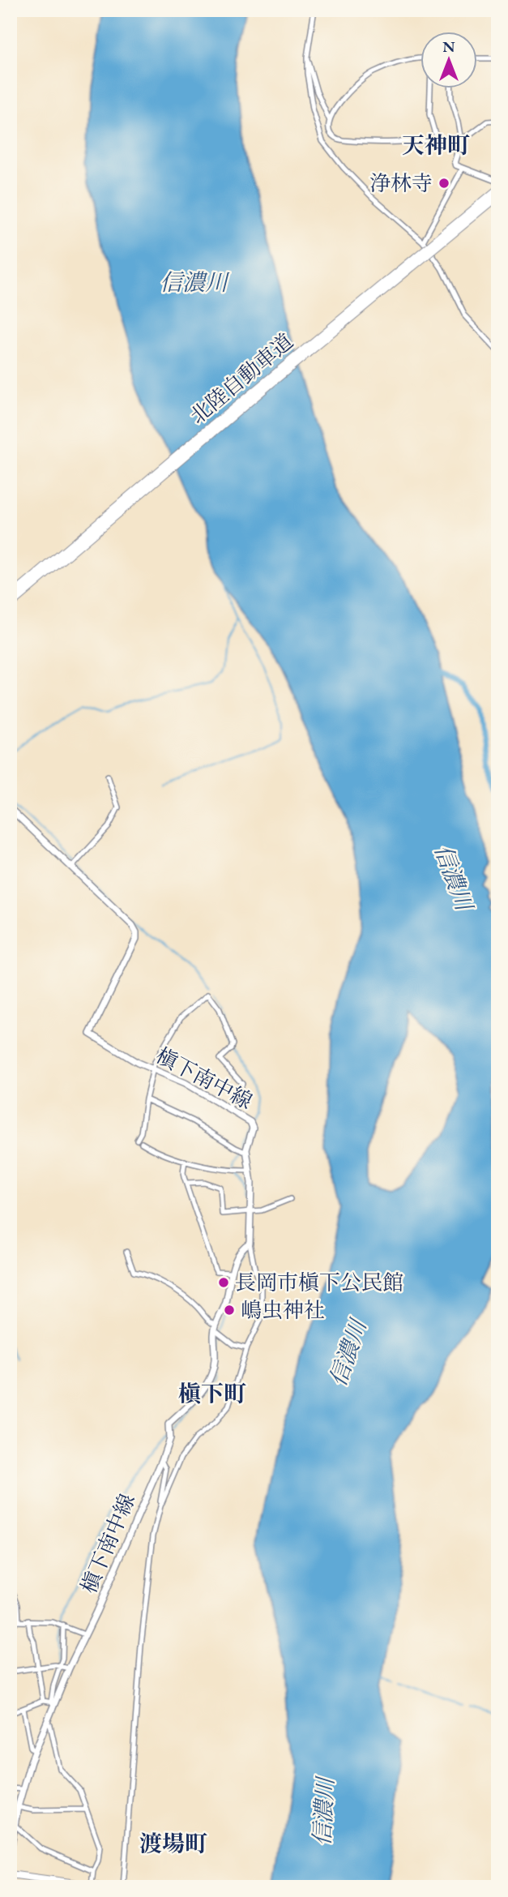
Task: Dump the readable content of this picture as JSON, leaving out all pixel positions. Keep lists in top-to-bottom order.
{
  "streets": {
    "highway": ["北陸自動車道"],
    "main road": ["槇下南中線"]
  },
  "districts": ["天神町", "槇下町", "渡場町"],
  "water": ["信濃川"],
  "places": ["浄林寺", "長岡市槇下公民館", "嶋虫神社"],
  "north": "top"
}
